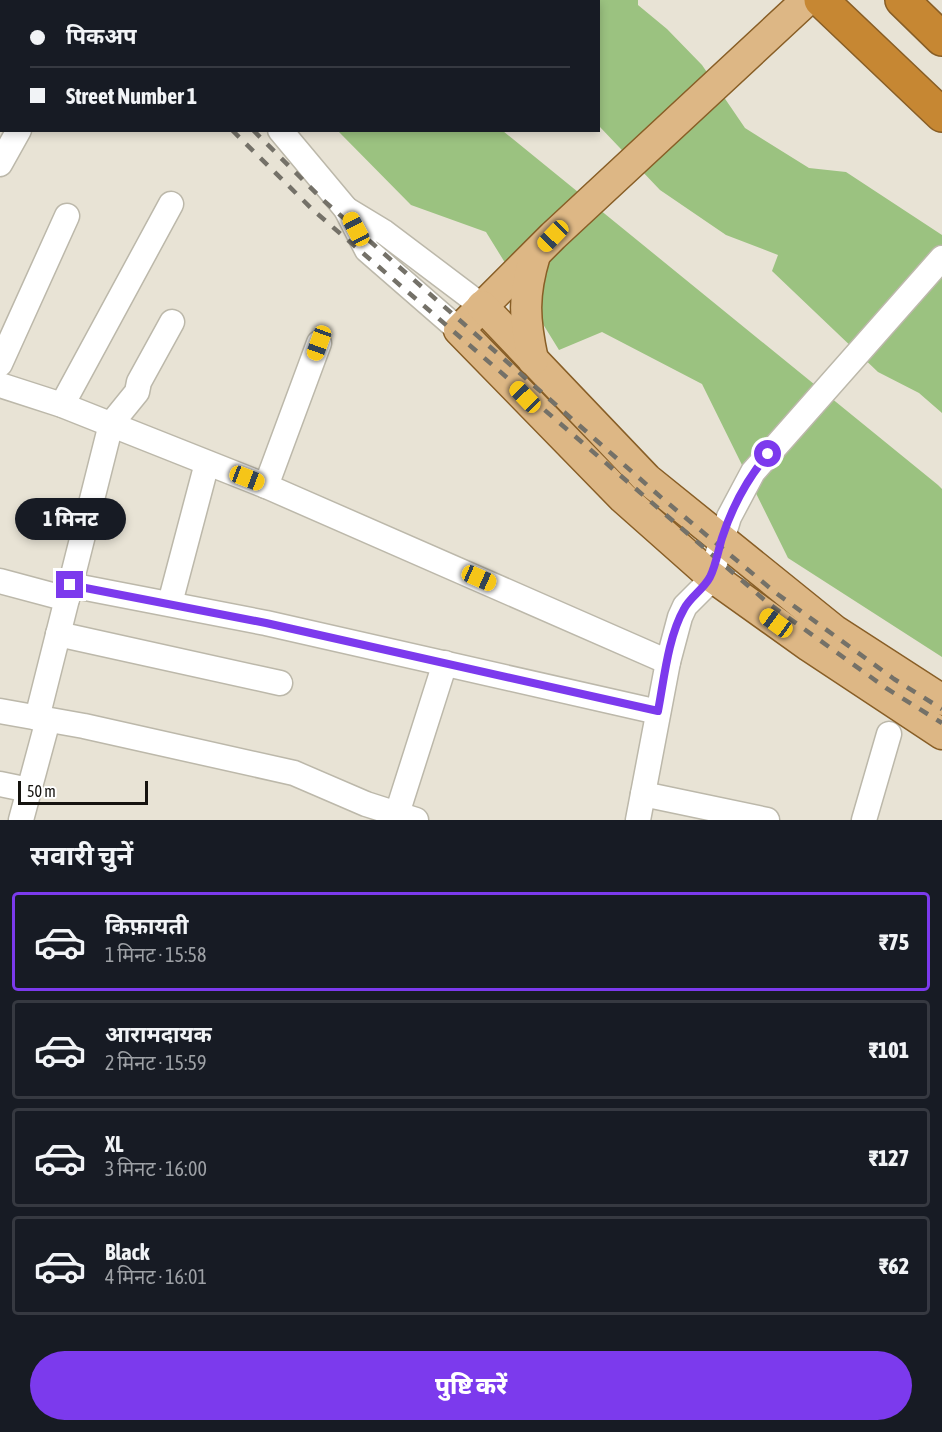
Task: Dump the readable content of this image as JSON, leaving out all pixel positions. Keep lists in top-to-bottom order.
{
  "scale_bar": "50 m",
  "page": {
    "banner": ["पिकअप", "Street Number 1"],
    "bubble": "1 मिनट",
    "scale": "50 m",
    "heading": "सवारी चुनें",
    "list": [
      {
        "name": "किफ़ायती",
        "note": "1 मिनट · 15:58",
        "value": "₹75"
      },
      {
        "name": "आरामदायक",
        "note": "2 मिनट · 15:59",
        "value": "₹101"
      },
      {
        "name": "XL",
        "note": "3 मिनट · 16:00",
        "value": "₹127"
      },
      {
        "name": "Black",
        "note": "4 मिनट · 16:01",
        "value": "₹62"
      }
    ],
    "buttons": "पुष्टि करें"
  }
}
